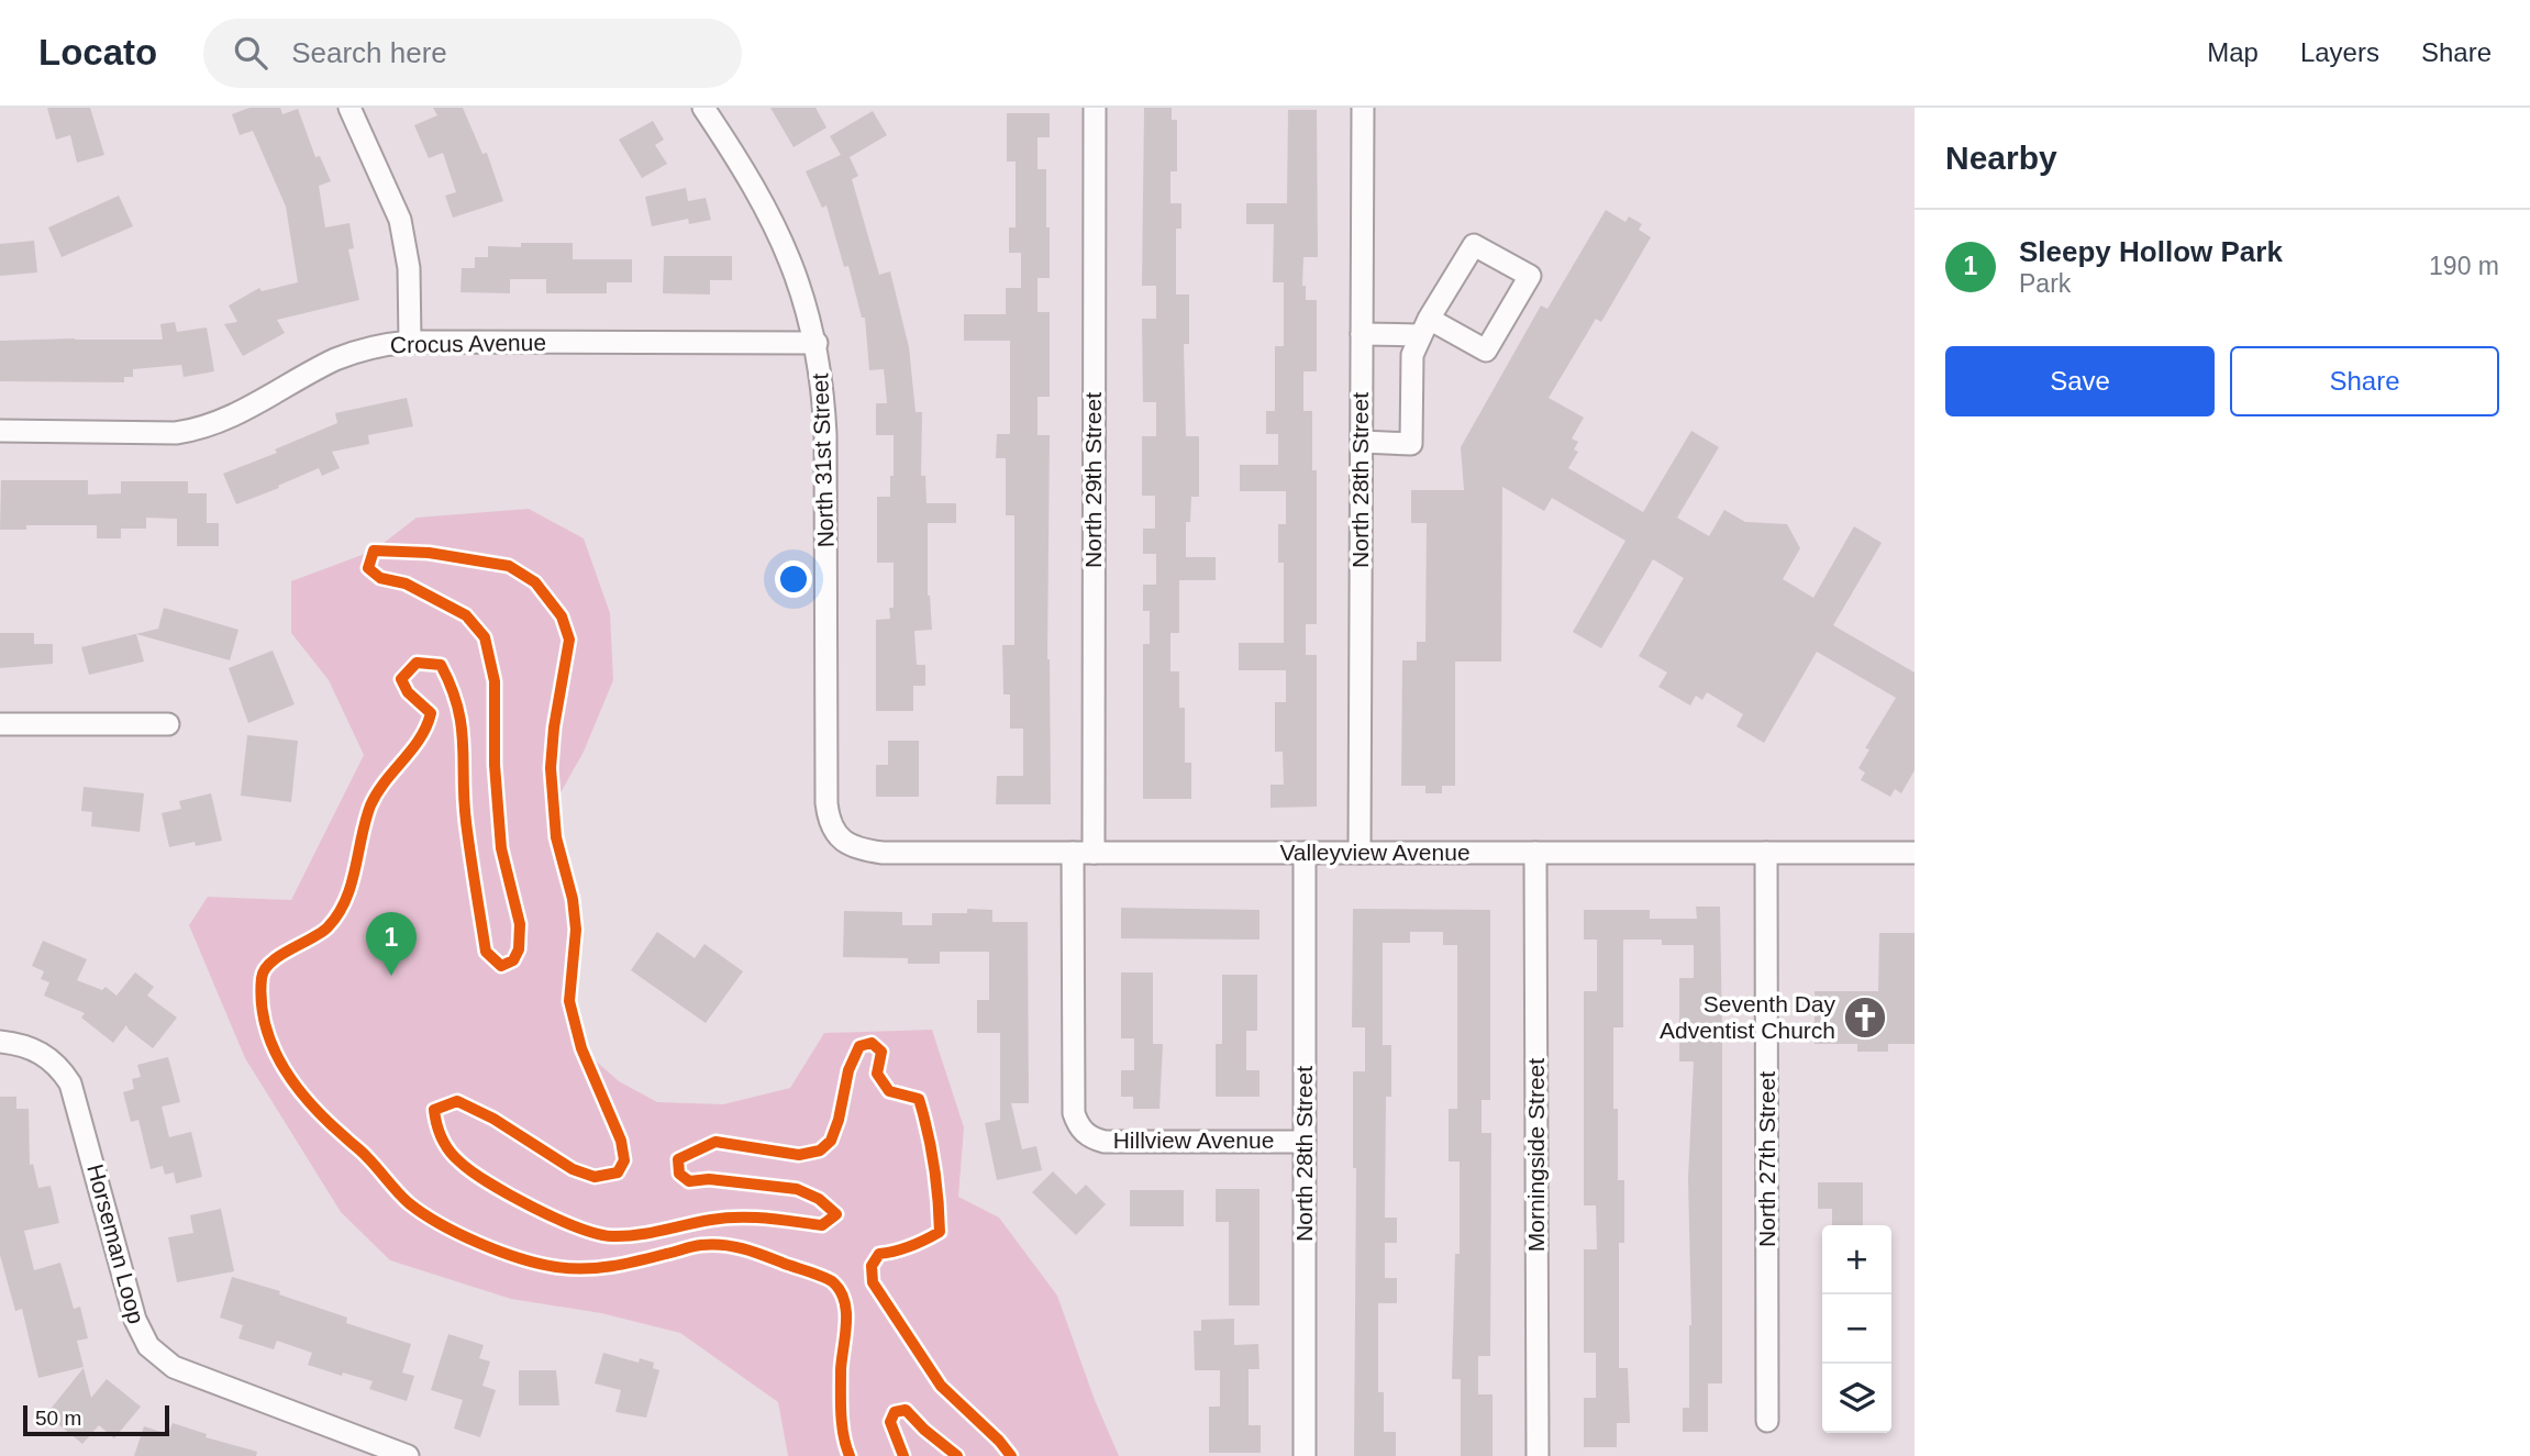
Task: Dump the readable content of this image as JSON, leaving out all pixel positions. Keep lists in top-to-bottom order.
{
  "streets": {
    "street": [
      "Crocus Avenue",
      "North 31st Street",
      "North 29th Street",
      "North 28th Street",
      "Valleyview Avenue",
      "Hillview Avenue",
      "Morningside Street",
      "North 27th Street",
      "Horseman Loop"
    ]
  },
  "crossings": [
    ["Crocus Avenue", "North 31st Street"],
    ["North 31st Street", "Valleyview Avenue"],
    ["North 29th Street", "Valleyview Avenue"],
    ["North 29th Street", "Hillview Avenue"],
    ["North 28th Street", "Valleyview Avenue"],
    ["North 28th Street", "Hillview Avenue"],
    ["Valleyview Avenue", "Morningside Street"],
    ["Valleyview Avenue", "North 27th Street"]
  ],
  "places": {
    "church": ["Seventh Day Adventist Church"]
  },
  "scale_bar": "50 m",
  "page": {
    "header": "Locato",
    "search": "Search here",
    "nav": ["Map", "Layers", "Share"],
    "heading": "Nearby",
    "list": [
      {
        "mark": "1",
        "name": "Sleepy Hollow Park",
        "note": "Park",
        "value": "190 m"
      }
    ],
    "buttons": ["Save", "Share"],
    "pins": "1",
    "map_buttons": ["+", "−"],
    "scale": "50 m"
  }
}
